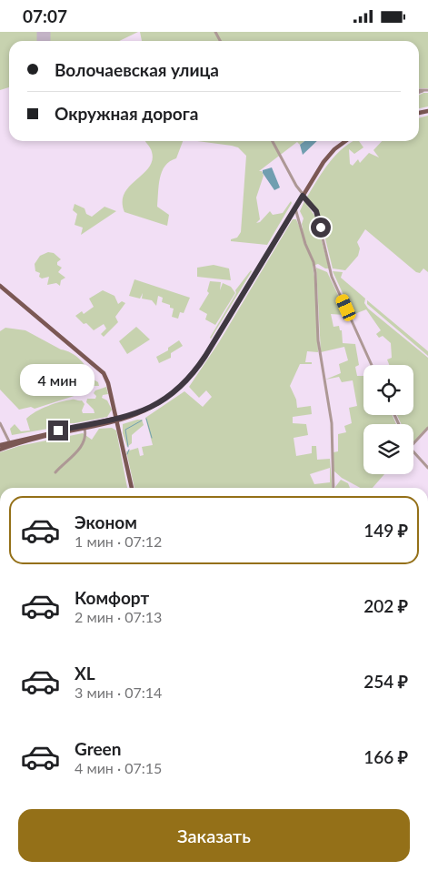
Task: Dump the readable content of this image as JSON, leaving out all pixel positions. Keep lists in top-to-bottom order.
{
  "page": {
    "status": "07:07",
    "banner": ["Волочаевская улица", "Окружная дорога"],
    "bubble": "4 мин",
    "list": [
      {
        "name": "Эконом",
        "note": "1 мин · 07:12",
        "value": "149 ₽"
      },
      {
        "name": "Комфорт",
        "note": "2 мин · 07:13",
        "value": "202 ₽"
      },
      {
        "name": "XL",
        "note": "3 мин · 07:14",
        "value": "254 ₽"
      },
      {
        "name": "Green",
        "note": "4 мин · 07:15",
        "value": "166 ₽"
      }
    ],
    "buttons": "Заказать"
  }
}
